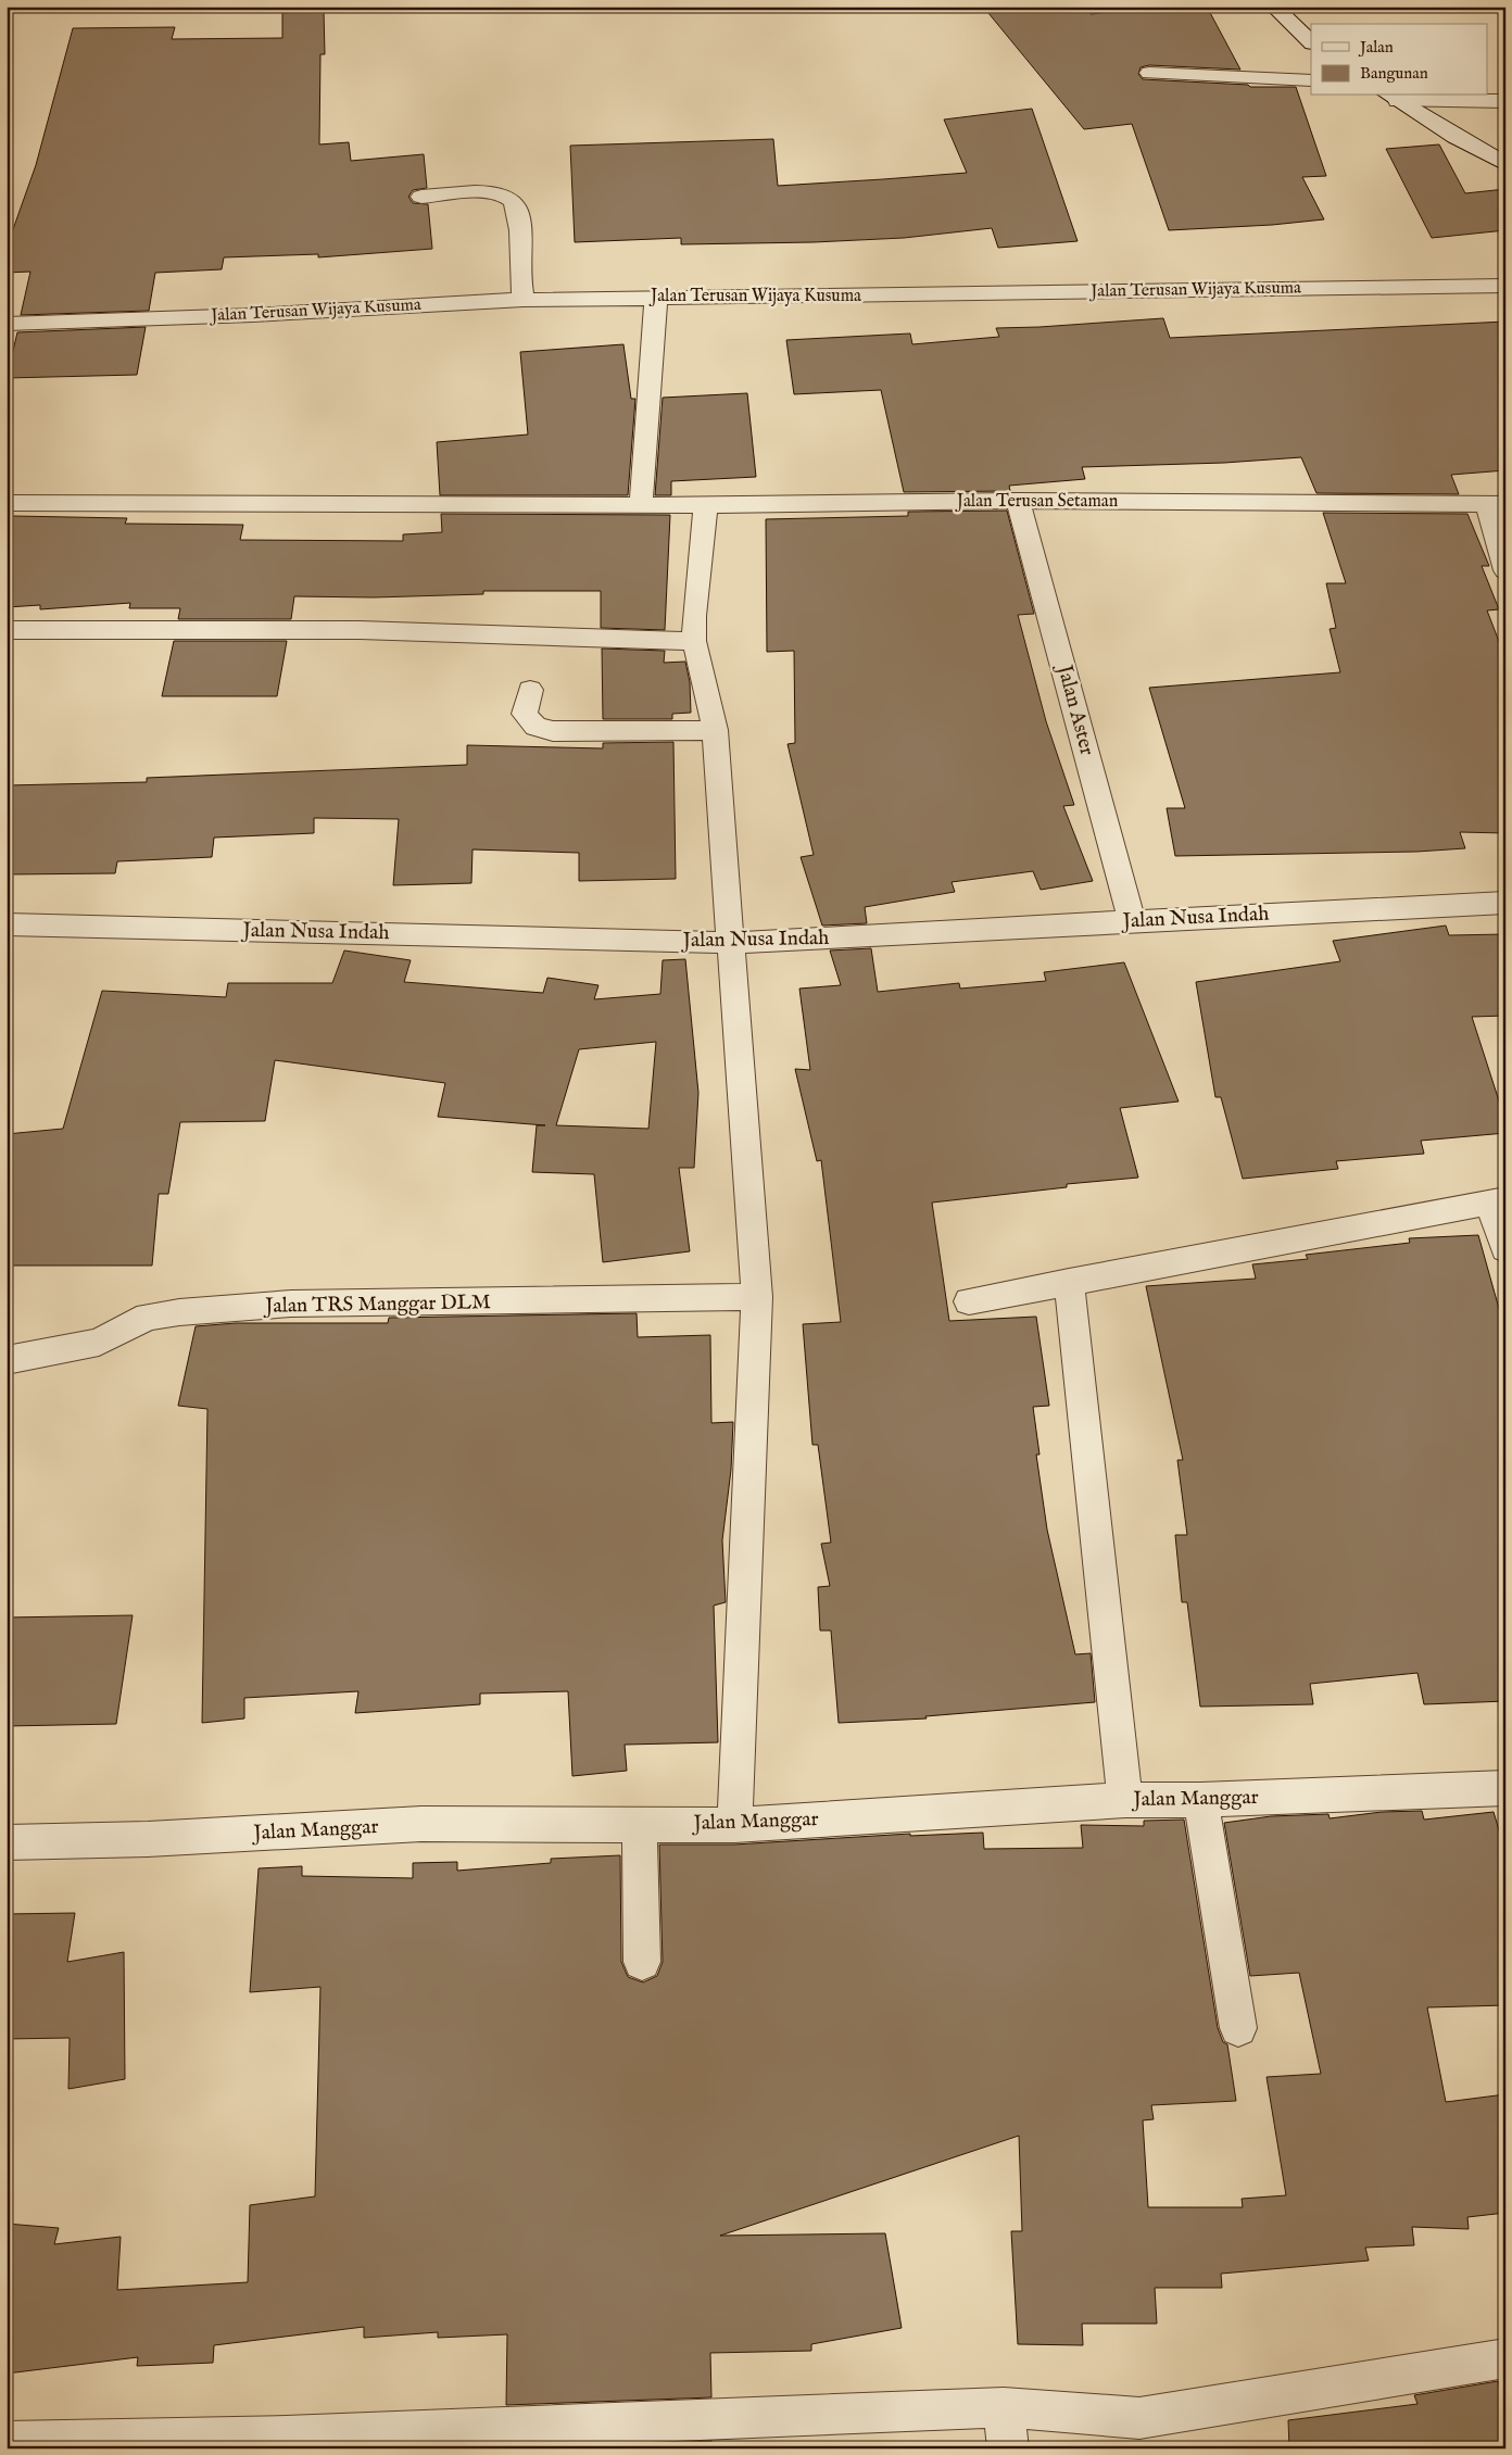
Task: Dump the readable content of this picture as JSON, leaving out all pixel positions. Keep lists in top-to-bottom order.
{
  "streets": {
    "street": [
      "Jalan Terusan Wijaya Kusuma",
      "Jalan Terusan Setaman",
      "Jalan Aster",
      "Jalan Nusa Indah",
      "Jalan TRS Manggar DLM",
      "Jalan Manggar"
    ]
  },
  "crossings": [
    ["Jalan Terusan Setaman", "Jalan Aster"],
    ["Jalan Aster", "Jalan Nusa Indah"]
  ],
  "legend": ["Jalan", "Bangunan"]
}
